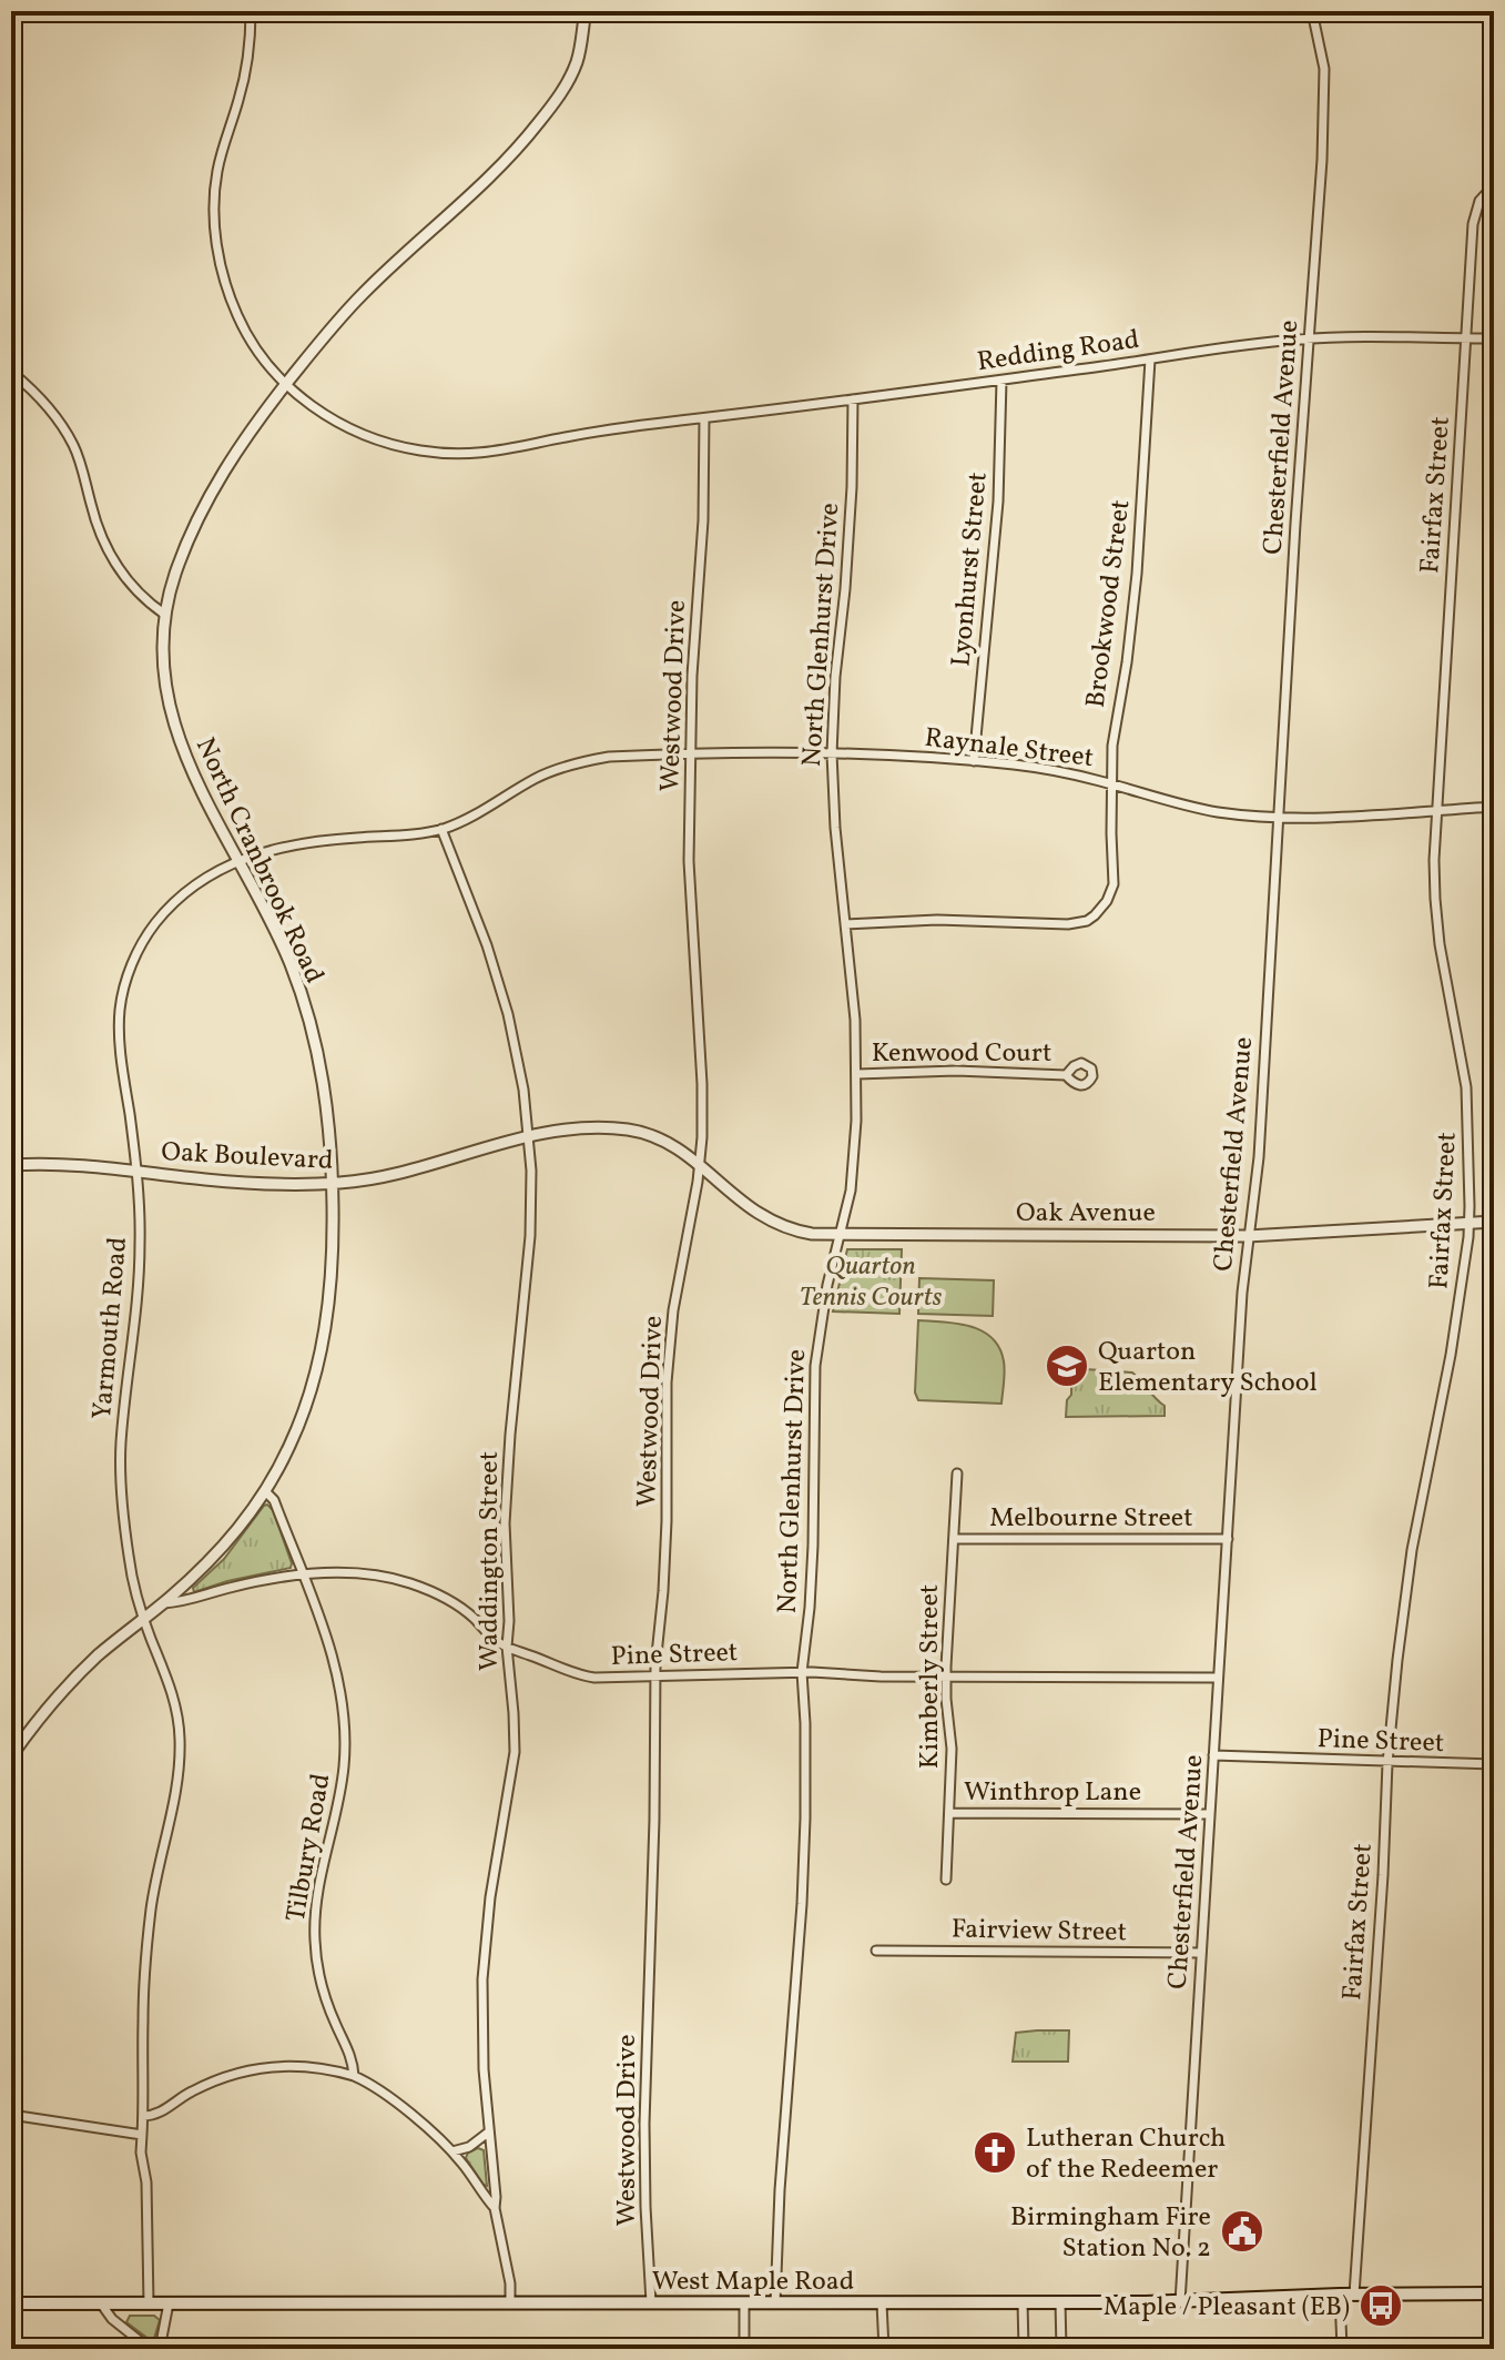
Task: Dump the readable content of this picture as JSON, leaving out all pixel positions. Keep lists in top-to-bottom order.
{
  "streets": {
    "main road": ["West Maple Road"],
    "street": [
      "Redding Road",
      "Chesterfield Avenue",
      "Fairfax Street",
      "Lyonhurst Street",
      "Brookwood Street",
      "North Glenhurst Drive",
      "Westwood Drive",
      "Raynale Street",
      "North Cranbrook Road",
      "Kenwood Court",
      "Oak Boulevard",
      "Oak Avenue",
      "Yarmouth Road",
      "Melbourne Street",
      "Waddington Street",
      "Pine Street",
      "Kimberly Street",
      "Winthrop Lane",
      "Tilbury Road",
      "Fairview Street"
    ]
  },
  "crossings": [
    ["Redding Road", "Chesterfield Avenue"],
    ["Redding Road", "Fairfax Street"],
    ["Redding Road", "Lyonhurst Street"],
    ["Redding Road", "Brookwood Street"],
    ["Redding Road", "North Glenhurst Drive"],
    ["Redding Road", "Westwood Drive"],
    ["Redding Road", "North Cranbrook Road"],
    ["Chesterfield Avenue", "Raynale Street"],
    ["Chesterfield Avenue", "Oak Avenue"],
    ["Chesterfield Avenue", "Melbourne Street"],
    ["Chesterfield Avenue", "Pine Street"],
    ["Chesterfield Avenue", "Winthrop Lane"],
    ["Chesterfield Avenue", "Fairview Street"],
    ["Chesterfield Avenue", "West Maple Road"],
    ["Fairfax Street", "Raynale Street"],
    ["Fairfax Street", "Oak Avenue"],
    ["Fairfax Street", "Pine Street"],
    ["Fairfax Street", "West Maple Road"],
    ["Lyonhurst Street", "Raynale Street"],
    ["Brookwood Street", "North Glenhurst Drive"],
    ["Brookwood Street", "Raynale Street"],
    ["North Glenhurst Drive", "Raynale Street"],
    ["North Glenhurst Drive", "Kenwood Court"],
    ["North Glenhurst Drive", "Oak Avenue"],
    ["North Glenhurst Drive", "Pine Street"],
    ["North Glenhurst Drive", "West Maple Road"],
    ["Westwood Drive", "Raynale Street"],
    ["Westwood Drive", "Oak Boulevard"],
    ["Westwood Drive", "Oak Avenue"],
    ["Westwood Drive", "Pine Street"],
    ["Westwood Drive", "West Maple Road"],
    ["Raynale Street", "Yarmouth Road"],
    ["North Cranbrook Road", "Oak Boulevard"],
    ["North Cranbrook Road", "Yarmouth Road"],
    ["North Cranbrook Road", "Pine Street"],
    ["North Cranbrook Road", "Tilbury Road"],
    ["Oak Boulevard", "Oak Avenue"],
    ["Oak Boulevard", "Yarmouth Road"],
    ["Oak Boulevard", "Waddington Street"],
    ["Yarmouth Road", "Waddington Street"],
    ["Yarmouth Road", "West Maple Road"],
    ["Melbourne Street", "Kimberly Street"],
    ["Waddington Street", "Pine Street"],
    ["Waddington Street", "West Maple Road"],
    ["Pine Street", "Kimberly Street"],
    ["Pine Street", "Tilbury Road"],
    ["Kimberly Street", "Winthrop Lane"]
  ],
  "parks": ["Quarton Tennis Courts"],
  "places": {
    "school or university": ["Quarton Elementary School"],
    "church": ["Lutheran Church of the Redeemer"],
    "public building": ["Birmingham Fire Station No. 2"],
    "bus stop": ["Maple / Pleasant (EB)"]
  }
}
